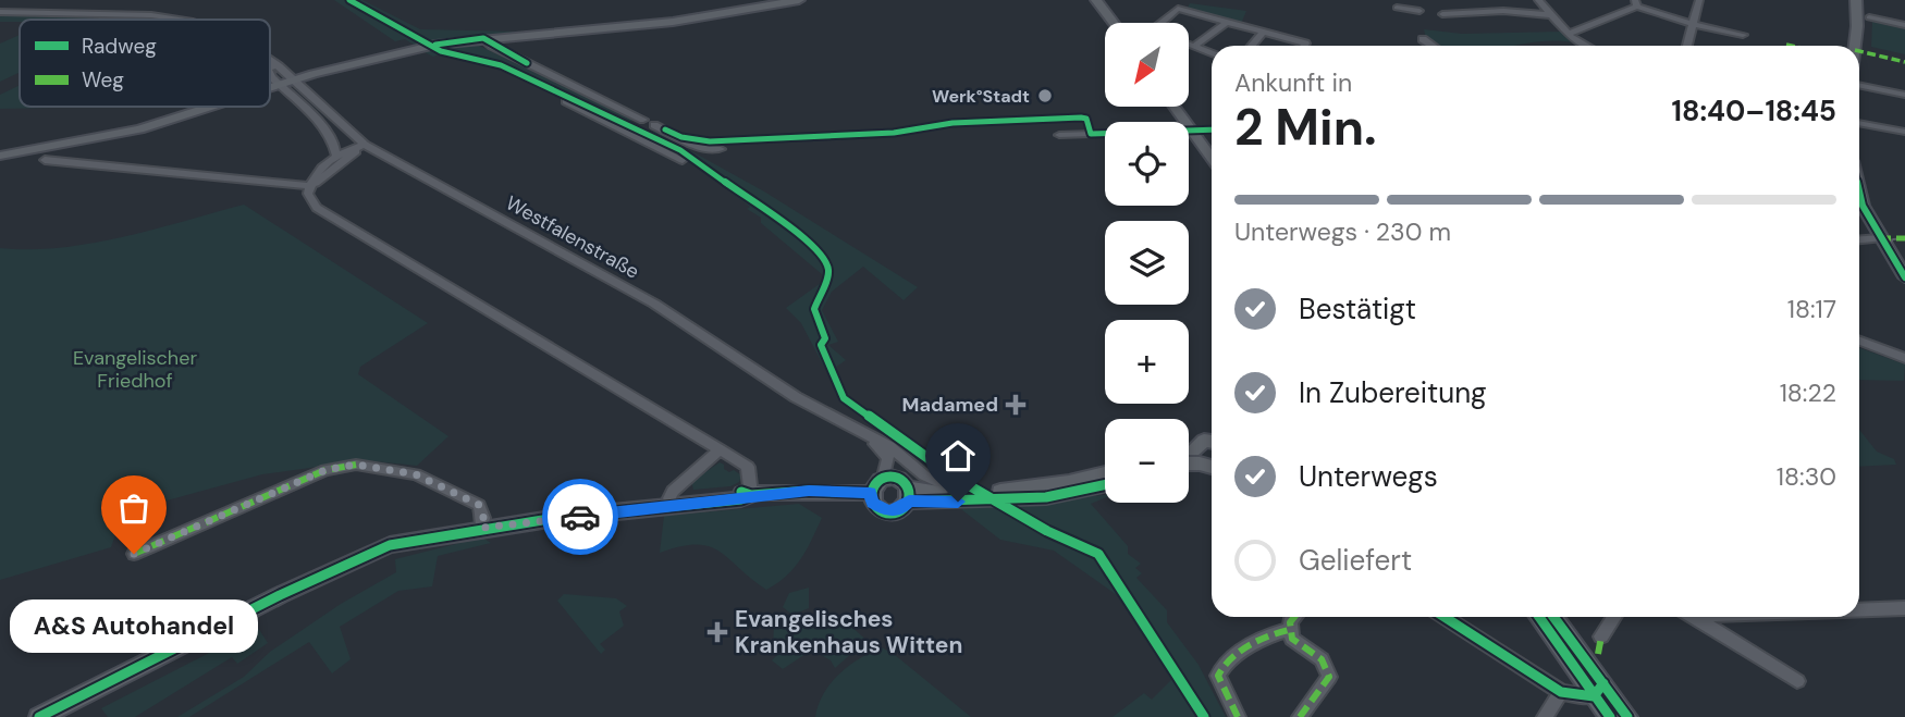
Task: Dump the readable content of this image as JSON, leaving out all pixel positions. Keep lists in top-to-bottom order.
{
  "streets": {
    "street": ["Westfalenstraße"]
  },
  "parks": ["Evangelischer Friedhof"],
  "places": {
    "other": ["Werk°Stadt", "A&S Autohandel"],
    "health": ["Madamed", "Evangelisches Krankenhaus Witten"]
  },
  "legend": ["Radweg", "Weg"],
  "north": "bottom left",
  "page": {
    "map_buttons": ["+", "−"],
    "heading": ["2 Min.", "Ankunft in", "18:40–18:45"],
    "bar": "Unterwegs · 230 m",
    "list": [
      ["Bestätigt", "18:17"],
      ["In Zubereitung", "18:22"],
      ["Unterwegs", "18:30"],
      "Geliefert"
    ],
    "bubble": "A&S Autohandel"
  }
}
